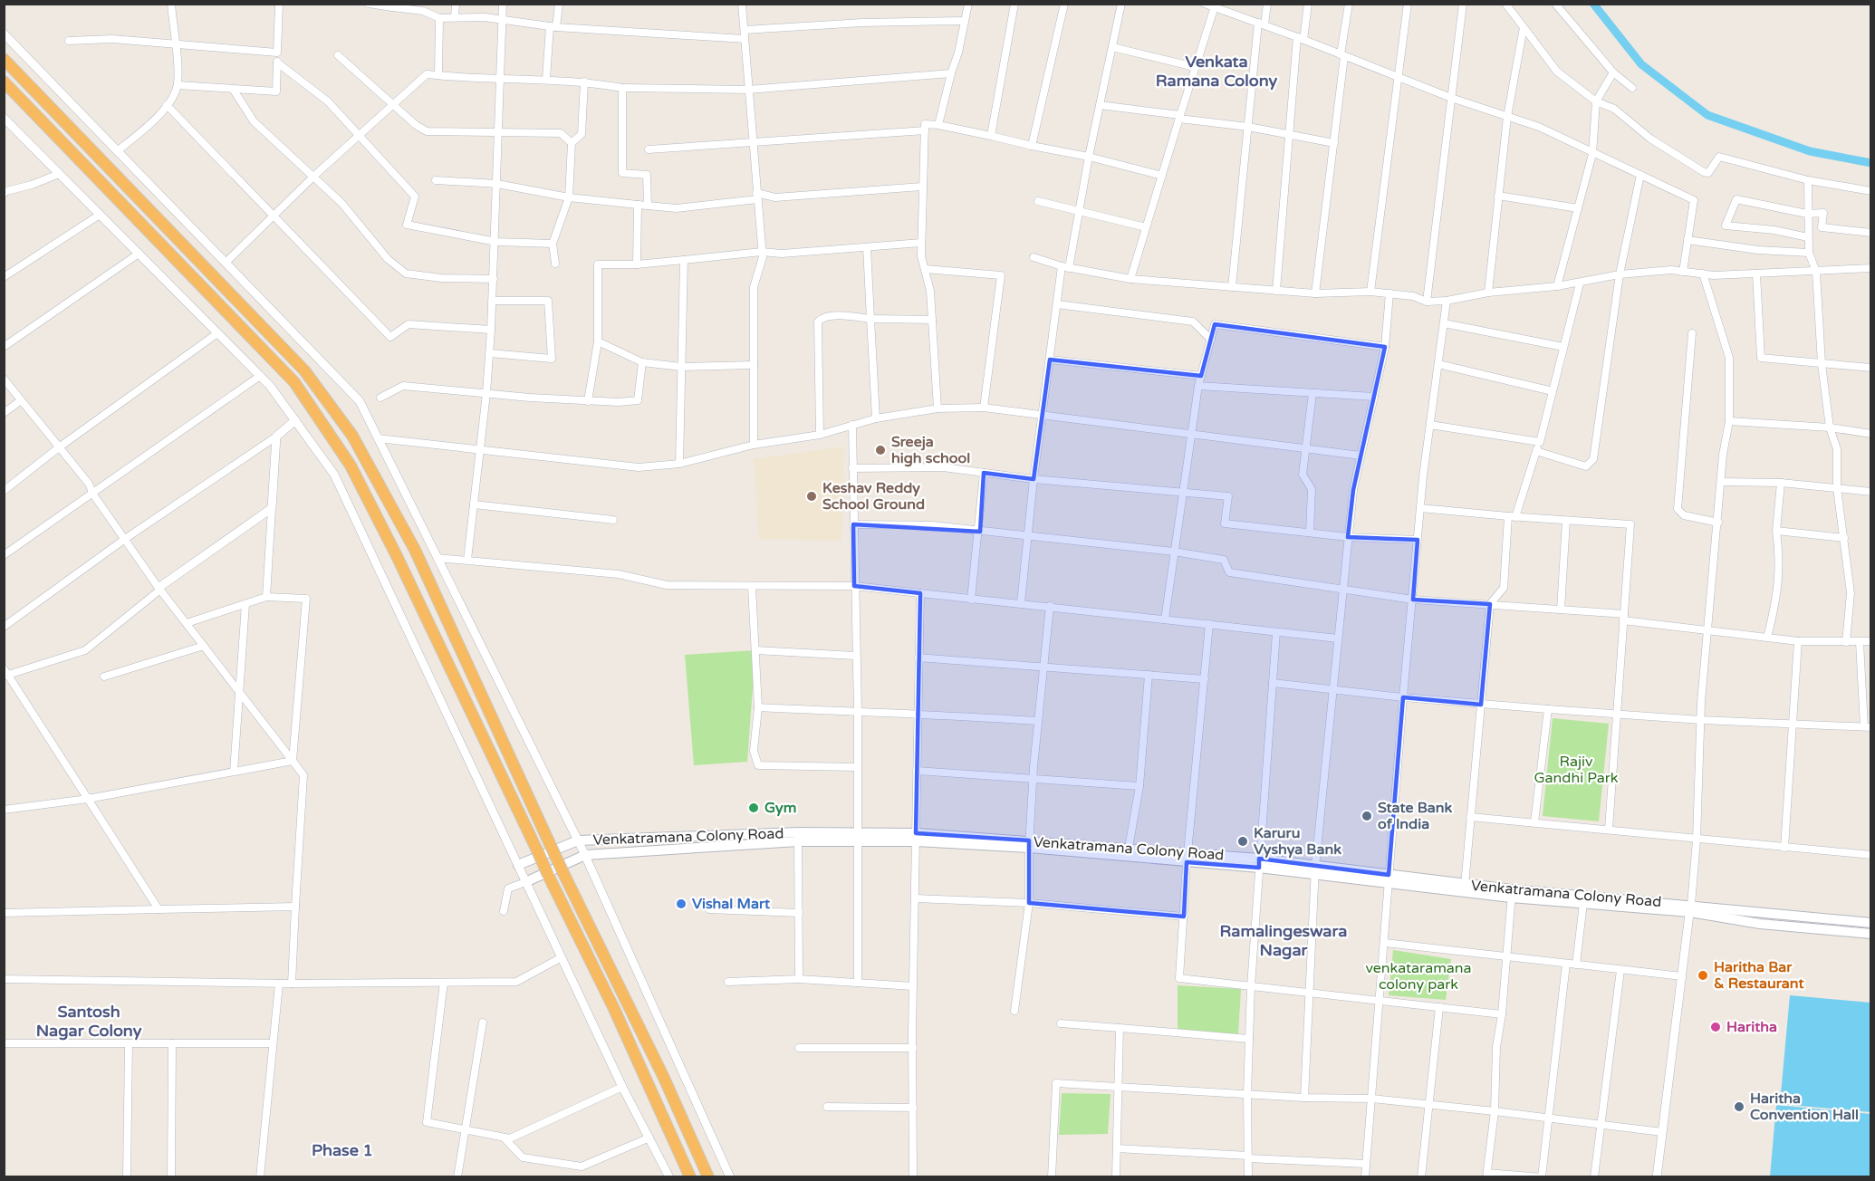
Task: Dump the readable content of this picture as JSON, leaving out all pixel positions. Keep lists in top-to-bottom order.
{
  "streets": {
    "main road": ["Venkatramana Colony Road"]
  },
  "districts": [
    "Venkata Ramana Colony",
    "Ramalingeswara Nagar",
    "Santosh Nagar Colony",
    "Phase 1"
  ],
  "parks": ["Rajiv Gandhi Park", "venkataramana colony park"],
  "places": [
    "Sreeja high school",
    "Keshav Reddy School Ground",
    "Gym",
    "State Bank of India",
    "Karuru Vyshya Bank",
    "Vishal Mart",
    "Haritha Bar & Restaurant",
    "Haritha",
    "Haritha Convention Hall"
  ]
}
